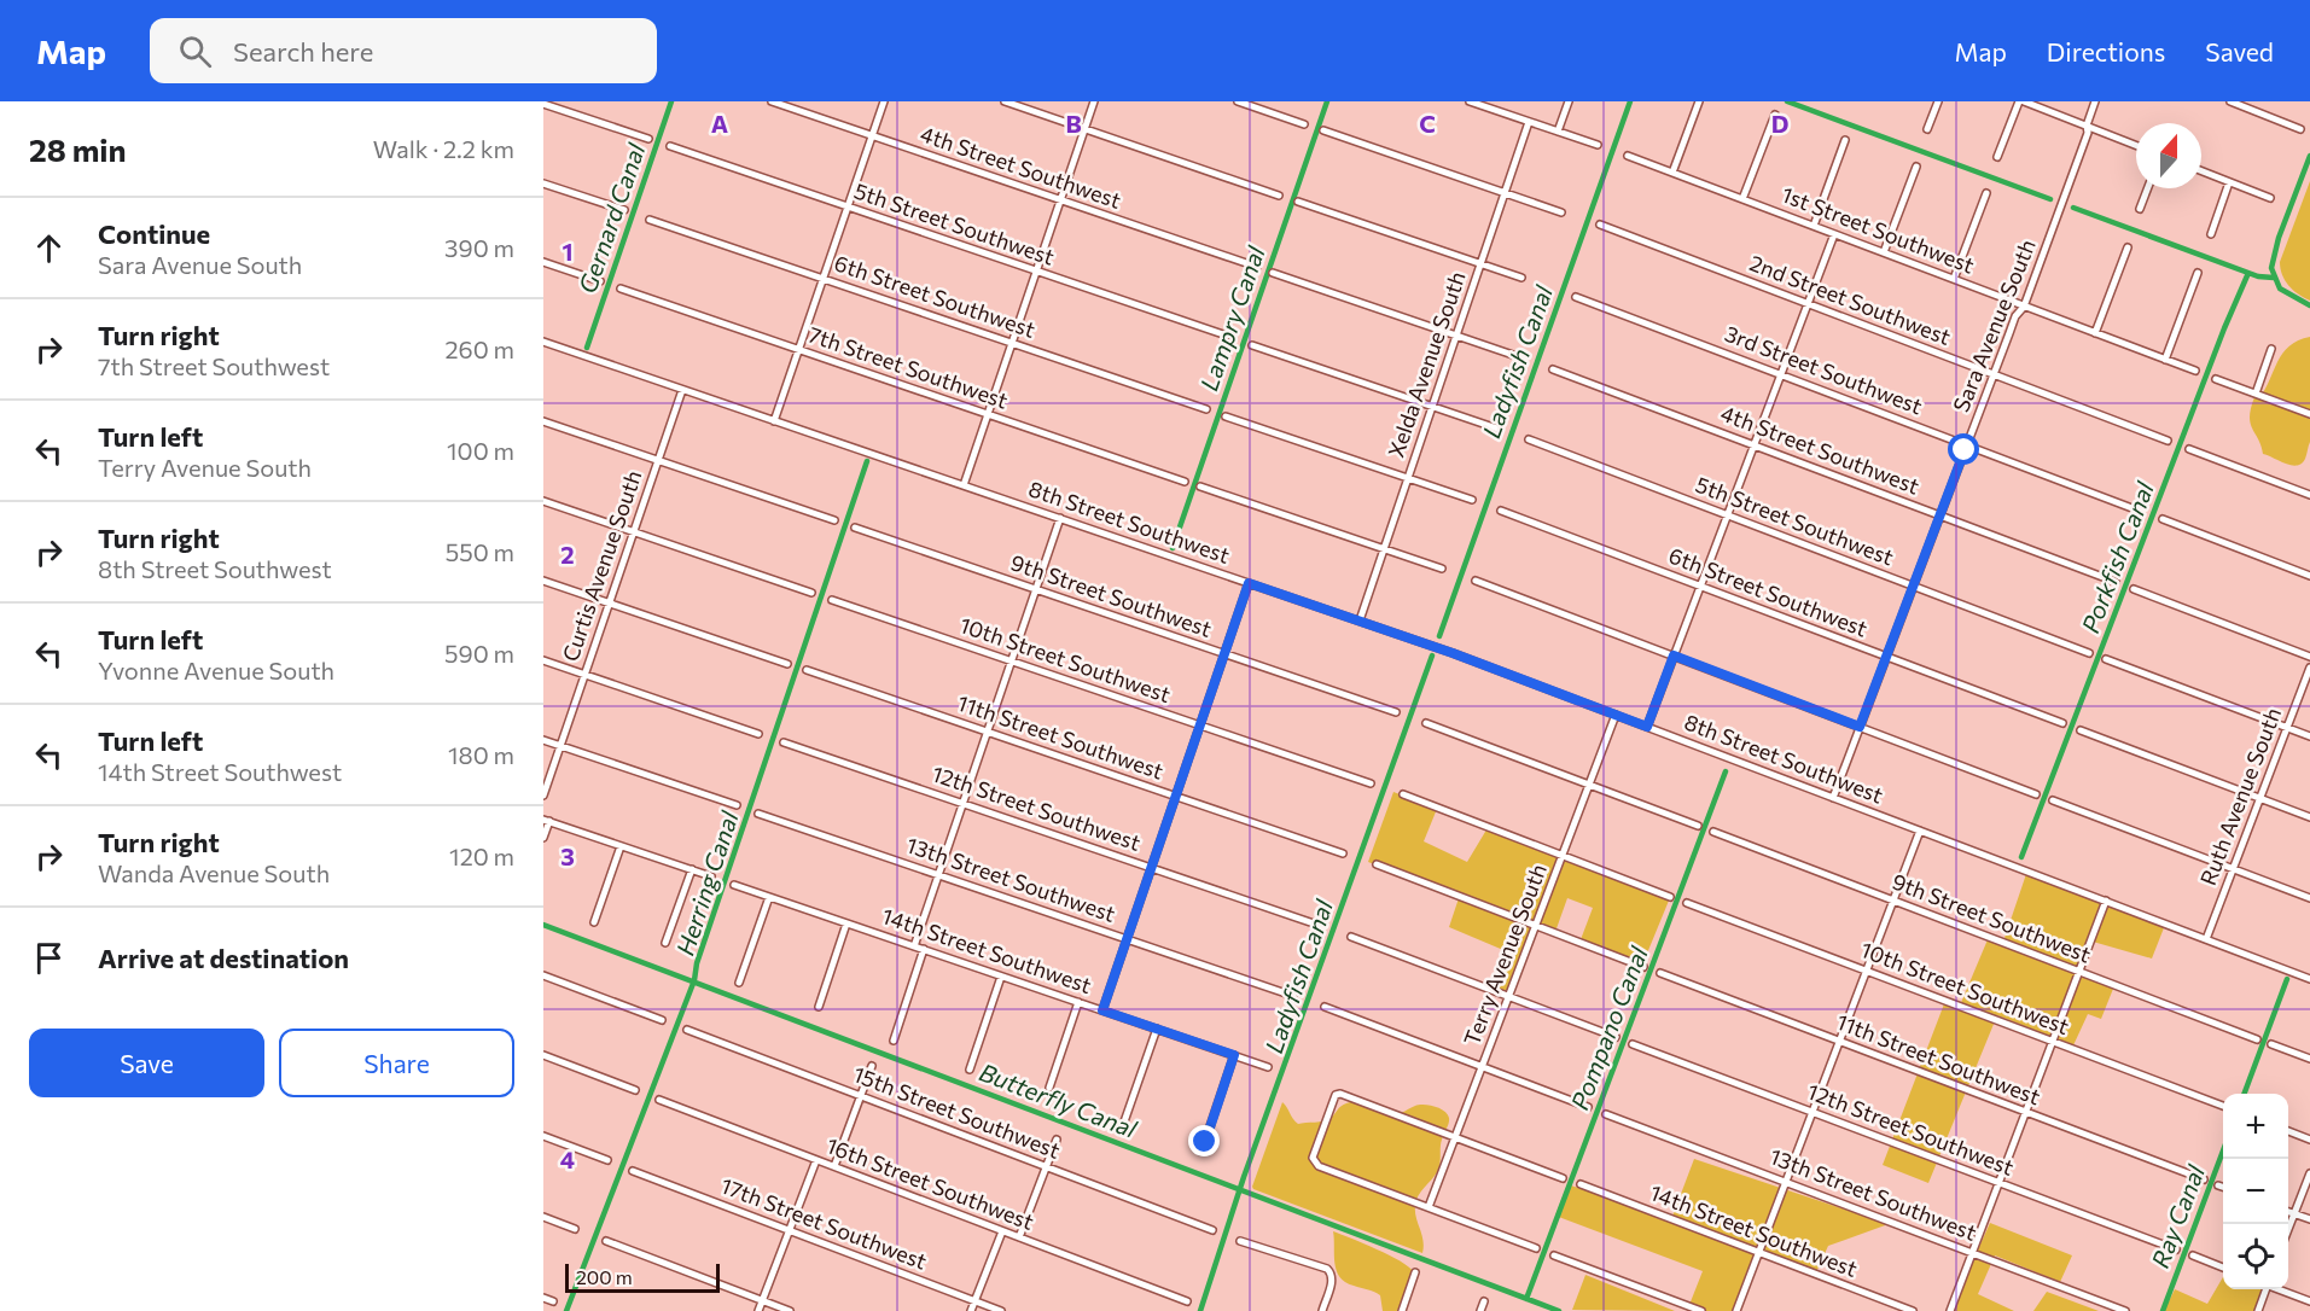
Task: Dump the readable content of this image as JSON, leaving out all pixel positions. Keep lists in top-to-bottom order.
{
  "streets": {
    "street": [
      "4th Street Southwest",
      "5th Street Southwest",
      "1st Street Southwest",
      "6th Street Southwest",
      "2nd Street Southwest",
      "Sara Avenue South",
      "Xelda Avenue South",
      "7th Street Southwest",
      "3rd Street Southwest",
      "8th Street Southwest",
      "Curtis Avenue South",
      "9th Street Southwest",
      "10th Street Southwest",
      "11th Street Southwest",
      "Ruth Avenue South",
      "12th Street Southwest",
      "13th Street Southwest",
      "14th Street Southwest",
      "Terry Avenue South",
      "15th Street Southwest",
      "16th Street Southwest",
      "17th Street Southwest"
    ]
  },
  "crossings": [
    ["4th Street Southwest", "Sara Avenue South"],
    ["5th Street Southwest", "Sara Avenue South"],
    ["1st Street Southwest", "Sara Avenue South"],
    ["6th Street Southwest", "Sara Avenue South"],
    ["2nd Street Southwest", "Sara Avenue South"],
    ["Sara Avenue South", "3rd Street Southwest"],
    ["Sara Avenue South", "8th Street Southwest"],
    ["Xelda Avenue South", "8th Street Southwest"],
    ["8th Street Southwest", "Curtis Avenue South"],
    ["8th Street Southwest", "Ruth Avenue South"],
    ["8th Street Southwest", "Terry Avenue South"]
  ],
  "water": [
    "Gernard Canal",
    "Lampry Canal",
    "Ladyfish Canal",
    "Porkfish Canal",
    "Herring Canal",
    "Pompano Canal",
    "Butterfly Canal",
    "Ray Canal"
  ],
  "scale_bar": "200 m",
  "north": "top",
  "page": {
    "header": "Map",
    "search": "Search here",
    "nav": ["Map", "Directions", "Saved"],
    "heading": ["28 min", "Walk · 2.2 km"],
    "list": [
      ["Continue", "Sara Avenue South", "390 m"],
      ["Turn right", "7th Street Southwest", "260 m"],
      ["Turn left", "Terry Avenue South", "100 m"],
      ["Turn right", "8th Street Southwest", "550 m"],
      ["Turn left", "Yvonne Avenue South", "590 m"],
      ["Turn left", "14th Street Southwest", "180 m"],
      ["Turn right", "Wanda Avenue South", "120 m"],
      "Arrive at destination"
    ],
    "buttons": ["Save", "Share"],
    "map_buttons": ["+", "−"],
    "scale": "200 m"
  },
  "grid": {
    "columns": [
      "A",
      "B",
      "C",
      "D"
    ],
    "rows": [
      "1",
      "2",
      "3",
      "4"
    ]
  }
}
